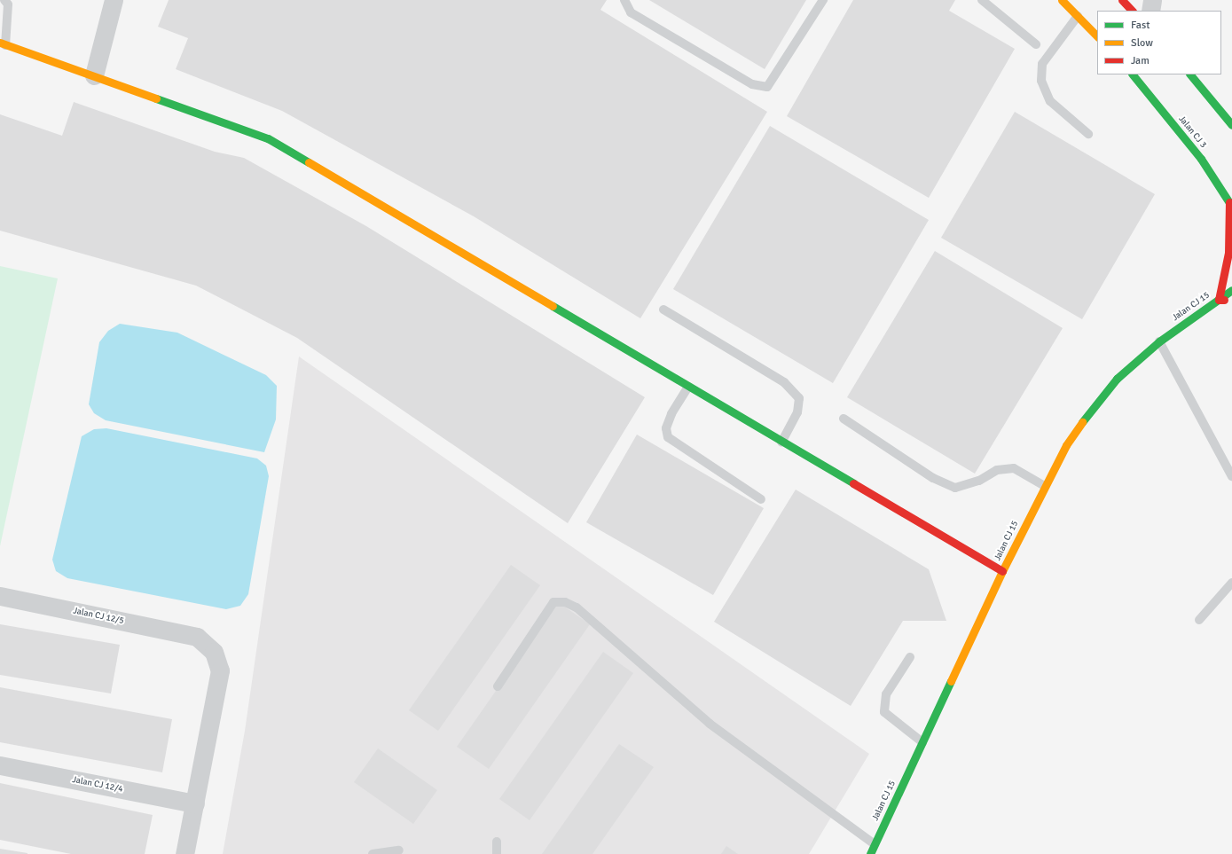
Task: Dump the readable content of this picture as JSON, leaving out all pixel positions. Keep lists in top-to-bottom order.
{
  "streets": {
    "street": [
      "Jalan CJ 3",
      "Jalan CJ 15",
      "Jalan CJ 12/5",
      "Jalan CJ 12/4"
    ]
  },
  "crossings": [
    ["Jalan CJ 12/5", "Jalan CJ 12/4"]
  ],
  "legend": ["Fast", "Slow", "Jam"]
}
